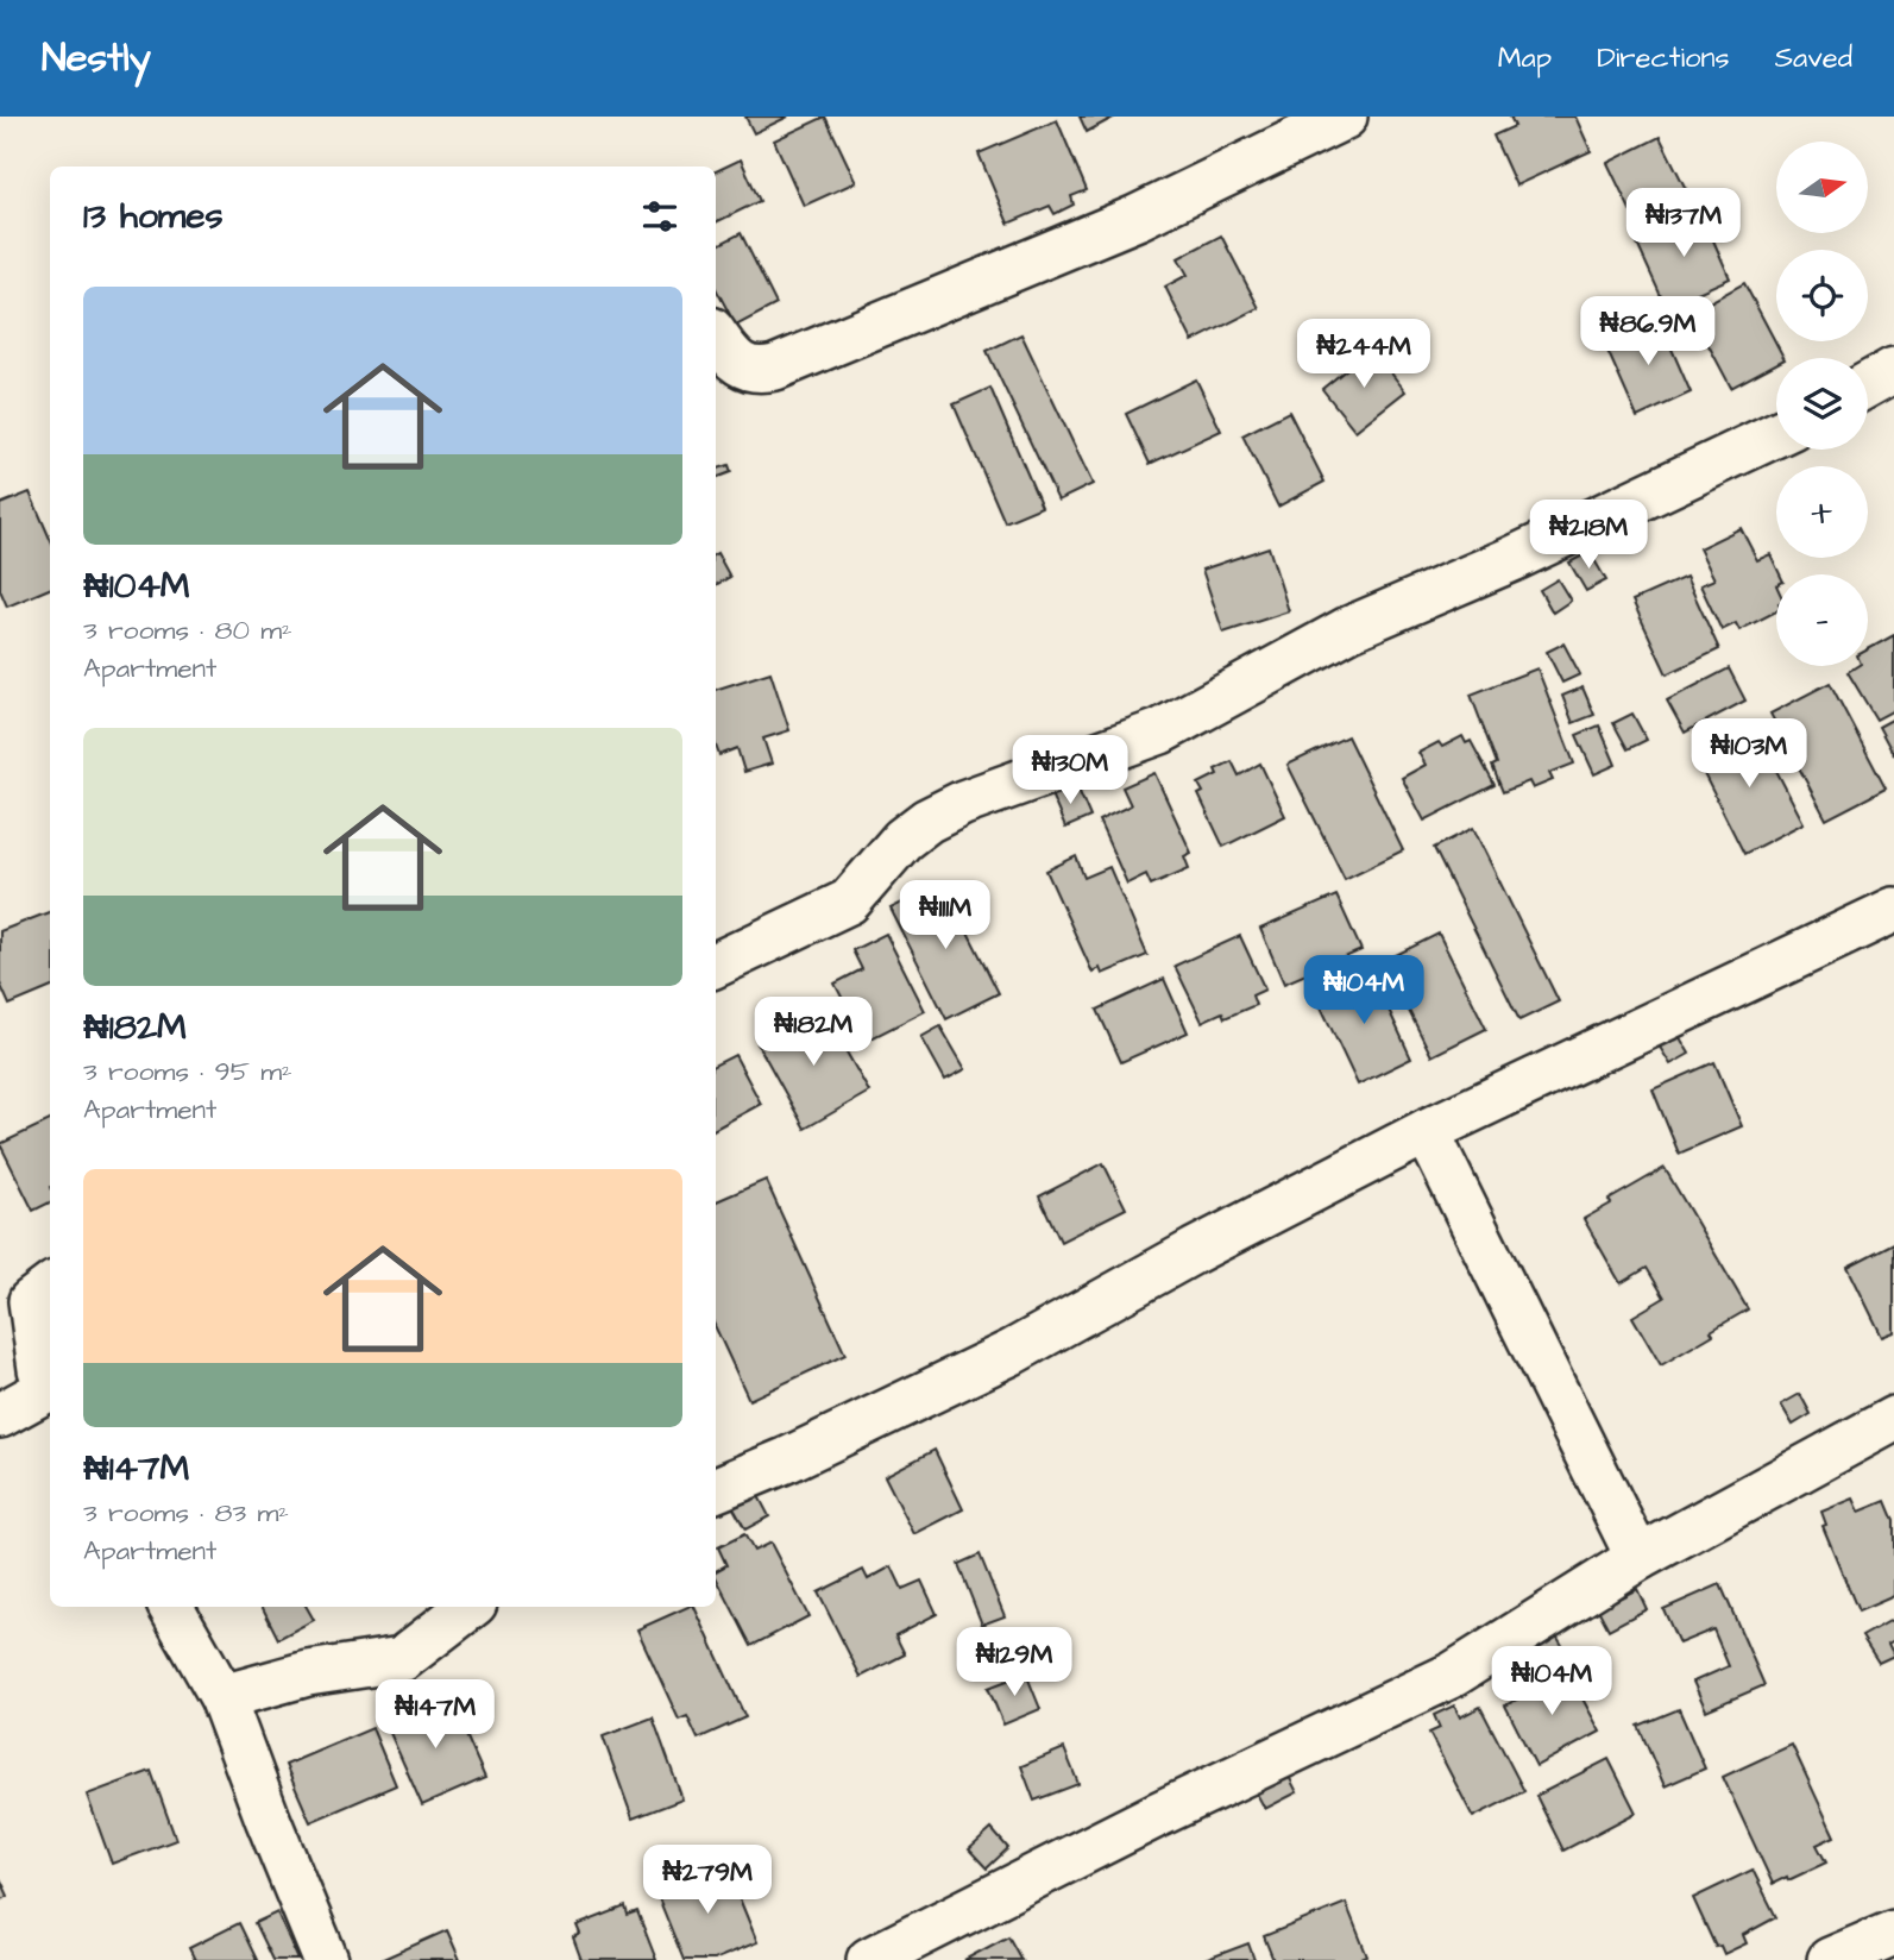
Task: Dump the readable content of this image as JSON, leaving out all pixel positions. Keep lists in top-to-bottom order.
{
  "north": "right",
  "page": {
    "header": "Nestly",
    "nav": ["Map", "Directions", "Saved"],
    "map_buttons": ["+", "−"],
    "heading": "13 homes",
    "price": [
      "₦137M",
      "₦86.9M",
      "₦244M",
      "₦218M",
      "₦103M",
      "₦130M",
      "₦111M",
      "₦104M",
      "₦182M",
      "₦129M",
      "₦104M",
      "₦147M",
      "₦279M"
    ],
    "list": [
      {
        "name": "₦104M",
        "note": "3 rooms · 80 m² · Apartment"
      },
      {
        "name": "₦182M",
        "note": "3 rooms · 95 m² · Apartment"
      },
      {
        "name": "₦147M",
        "note": "3 rooms · 83 m² · Apartment"
      }
    ]
  }
}
